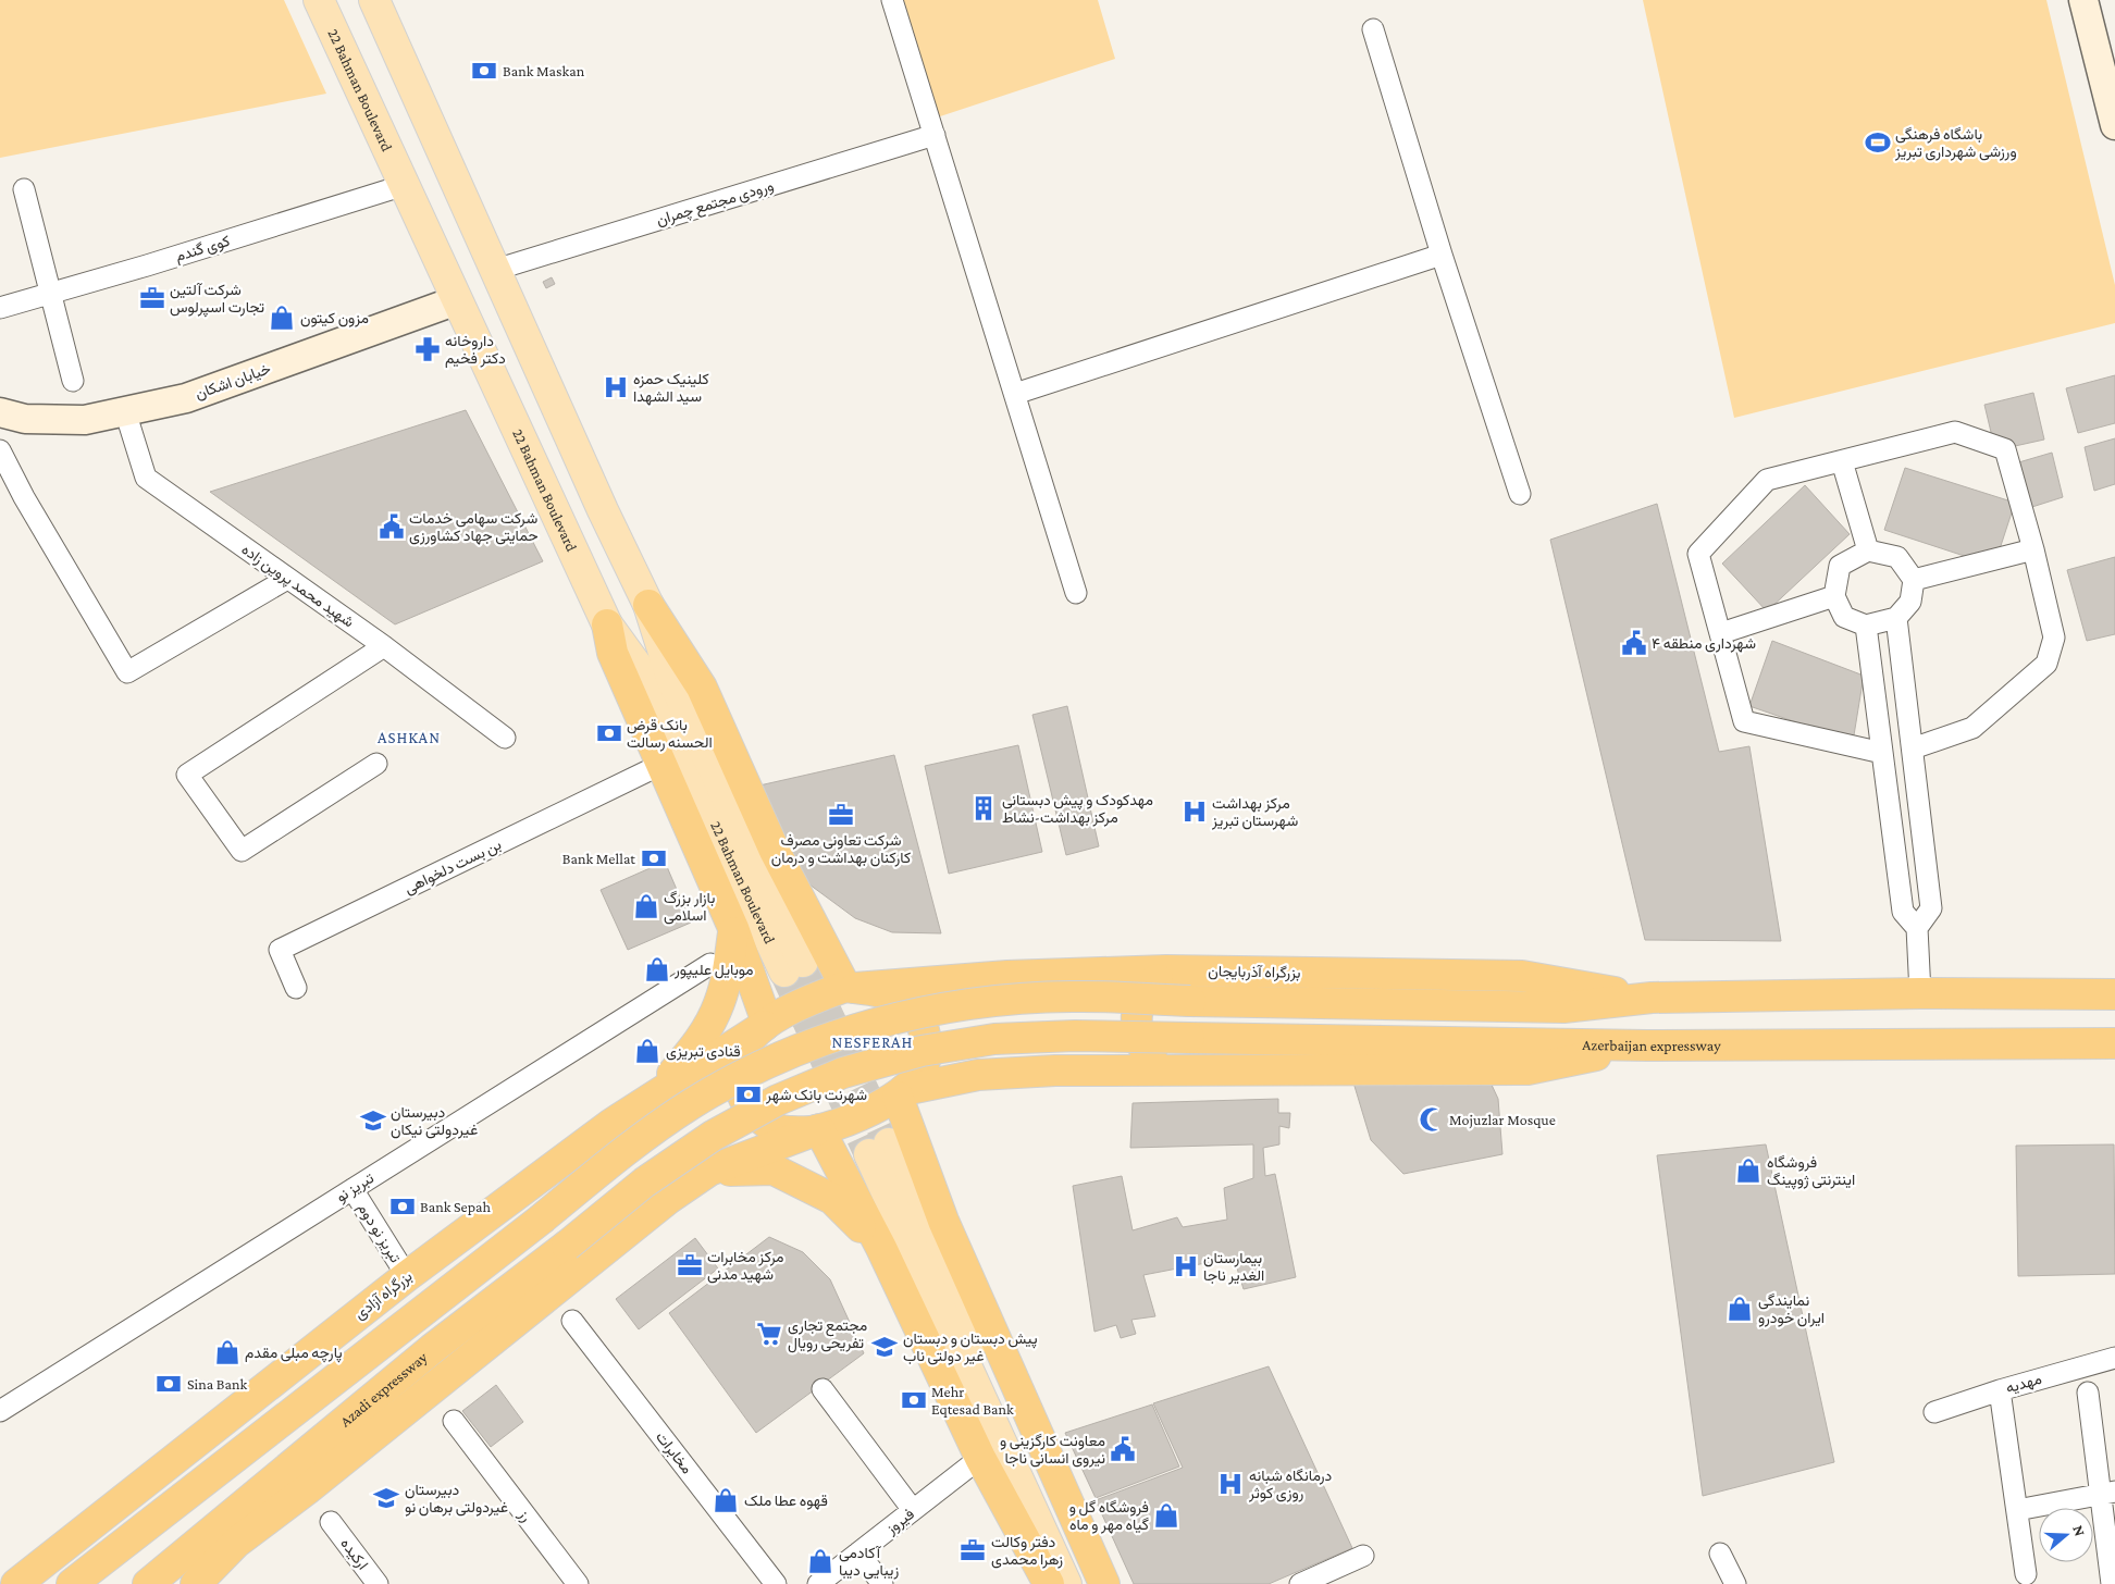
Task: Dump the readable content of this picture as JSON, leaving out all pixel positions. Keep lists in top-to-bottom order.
{
  "streets": {
    "highway": [
      "بزرگراه آذربایجان",
      "Azerbaijan expressway",
      "بزرگراه آزادی",
      "Azadi expressway"
    ],
    "main road": ["22 Bahman Boulevard", "خیابان اشکان"],
    "street": [
      "ورودی مجتمع چمران",
      "کوی گندم",
      "شهید محمد پروین زاده",
      "بن بست دلخواهی",
      "تبریز نو",
      "تبریز نو دوم",
      "مهدیه",
      "مخابرات",
      "رز",
      "فیروز",
      "ارکیده"
    ]
  },
  "crossings": [
    ["22 Bahman Boulevard", "ورودی مجتمع چمران"],
    ["22 Bahman Boulevard", "کوی گندم"],
    ["22 Bahman Boulevard", "خیابان اشکان"],
    ["خیابان اشکان", "شهید محمد پروین زاده"],
    ["بزرگراه آذربایجان", "بزرگراه آزادی"],
    ["Azerbaijan expressway", "Azadi expressway"],
    ["تبریز نو", "تبریز نو دوم"],
    ["تبریز نو دوم", "بزرگراه آزادی"]
  ],
  "districts": ["ASHKAN", "NESFERAH"],
  "places": {
    "bank": [
      "Bank Maskan",
      "بانک قرض الحسنه رسالت",
      "Bank Mellat",
      "شهرنت بانک شهر",
      "Bank Sepah",
      "Sina Bank",
      "Mehr Eqtesad Bank"
    ],
    "sports": ["باشگاه فرهنگی ورزشی شهرداری تبریز"],
    "office": [
      "شرکت آلتین تجارت اسپرلوس",
      "شرکت تعاونی مصرف کارکنان بهداشت و درمان",
      "مرکز مخابرات شهید مدنی",
      "دفتر وکالت زهرا محمدی"
    ],
    "shop": [
      "مزون کیتون",
      "بازار بزرگ اسلامی",
      "موبایل علیپور",
      "قنادی تبریزی",
      "فروشگاه اینترنتی ژوپینگ",
      "نمایندگی ایران خودرو",
      "پارچه مبلی مقدم",
      "قهوه عطا ملک",
      "فروشگاه گل و گیاه مهر و ماه",
      "آکادمی زیبایی دیبا"
    ],
    "pharmacy": ["داروخانه دکتر فخیم"],
    "hospital": [
      "کلینیک حمزه سید الشهدا",
      "مرکز بهداشت شهرستان تبریز",
      "بیمارستان الغدیر ناجا",
      "درمانگاه شبانه روزی کوثر"
    ],
    "public building": ["شرکت سهامی خدمات حمایتی جهاد کشاورزی", "شهرداری منطقه ۴", "معاونت کارگزینی و نیروی انسانی ناجا"],
    "building": ["مهدکودک و پیش دبستانی مرکز بهداشت-نشاط"],
    "mosque": ["Mojuzlar Mosque"],
    "school or university": ["دبیرستان غیردولتی نیکان", "پیش دبستان و دبستان غیر دولتی ناب", "دبیرستان غیردولتی برهان نو"],
    "supermarket": ["مجتمع تجاری تفریحی رویال"]
  },
  "north": "right"
}
